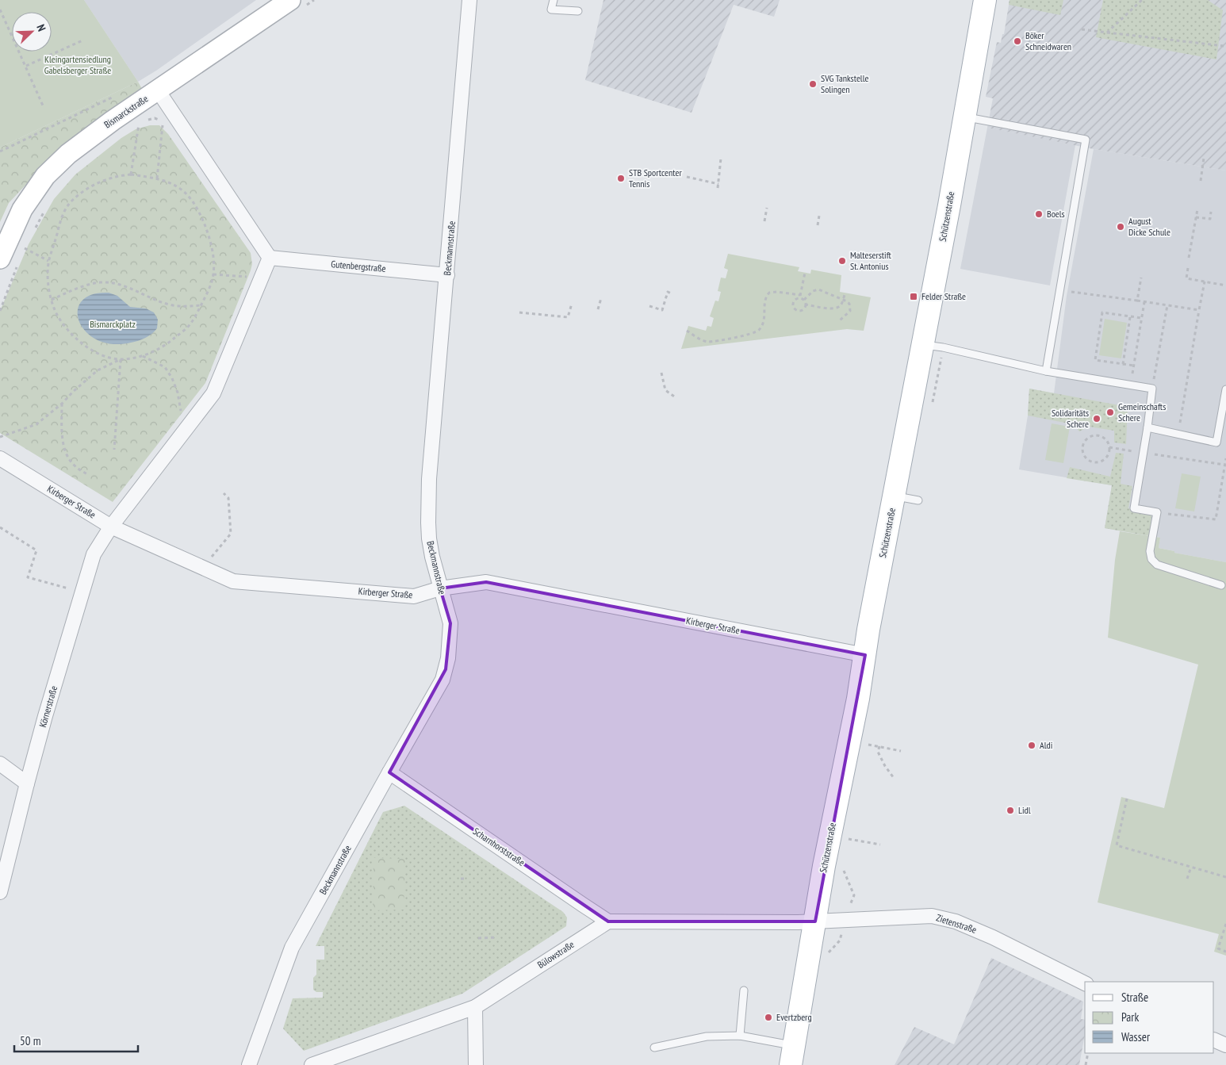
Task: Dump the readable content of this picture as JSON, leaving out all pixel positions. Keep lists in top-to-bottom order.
{
  "streets": {
    "main road": ["Bismarckstraße", "Schützenstraße"],
    "street": [
      "Beckmannstraße",
      "Gutenbergstraße",
      "Kirberger Straße",
      "Körnerstraße",
      "Scharnhorststraße",
      "Zietenstraße",
      "Bülowstraße"
    ]
  },
  "crossings": [
    ["Schützenstraße", "Kirberger Straße"],
    ["Schützenstraße", "Zietenstraße"],
    ["Beckmannstraße", "Gutenbergstraße"],
    ["Beckmannstraße", "Kirberger Straße"],
    ["Beckmannstraße", "Scharnhorststraße"],
    ["Kirberger Straße", "Körnerstraße"],
    ["Scharnhorststraße", "Bülowstraße"]
  ],
  "parks": ["Kleingartensiedlung Gabelsberger Straße", "Bismarckplatz"],
  "places": {
    "other": [
      "Böker Schneidwaren",
      "SVG Tankstelle Solingen",
      "STB Sportcenter Tennis",
      "Boels",
      "August Dicke Schule",
      "Malteserstift St. Antonius",
      "Gemeinschafts Schere",
      "Solidaritäts Schere",
      "Aldi",
      "Lidl",
      "Evertzberg"
    ],
    "transit": ["Felder Straße"]
  },
  "legend": ["Straße", "Park", "Wasser"],
  "scale_bar": "50 m",
  "north": "top right"
}
